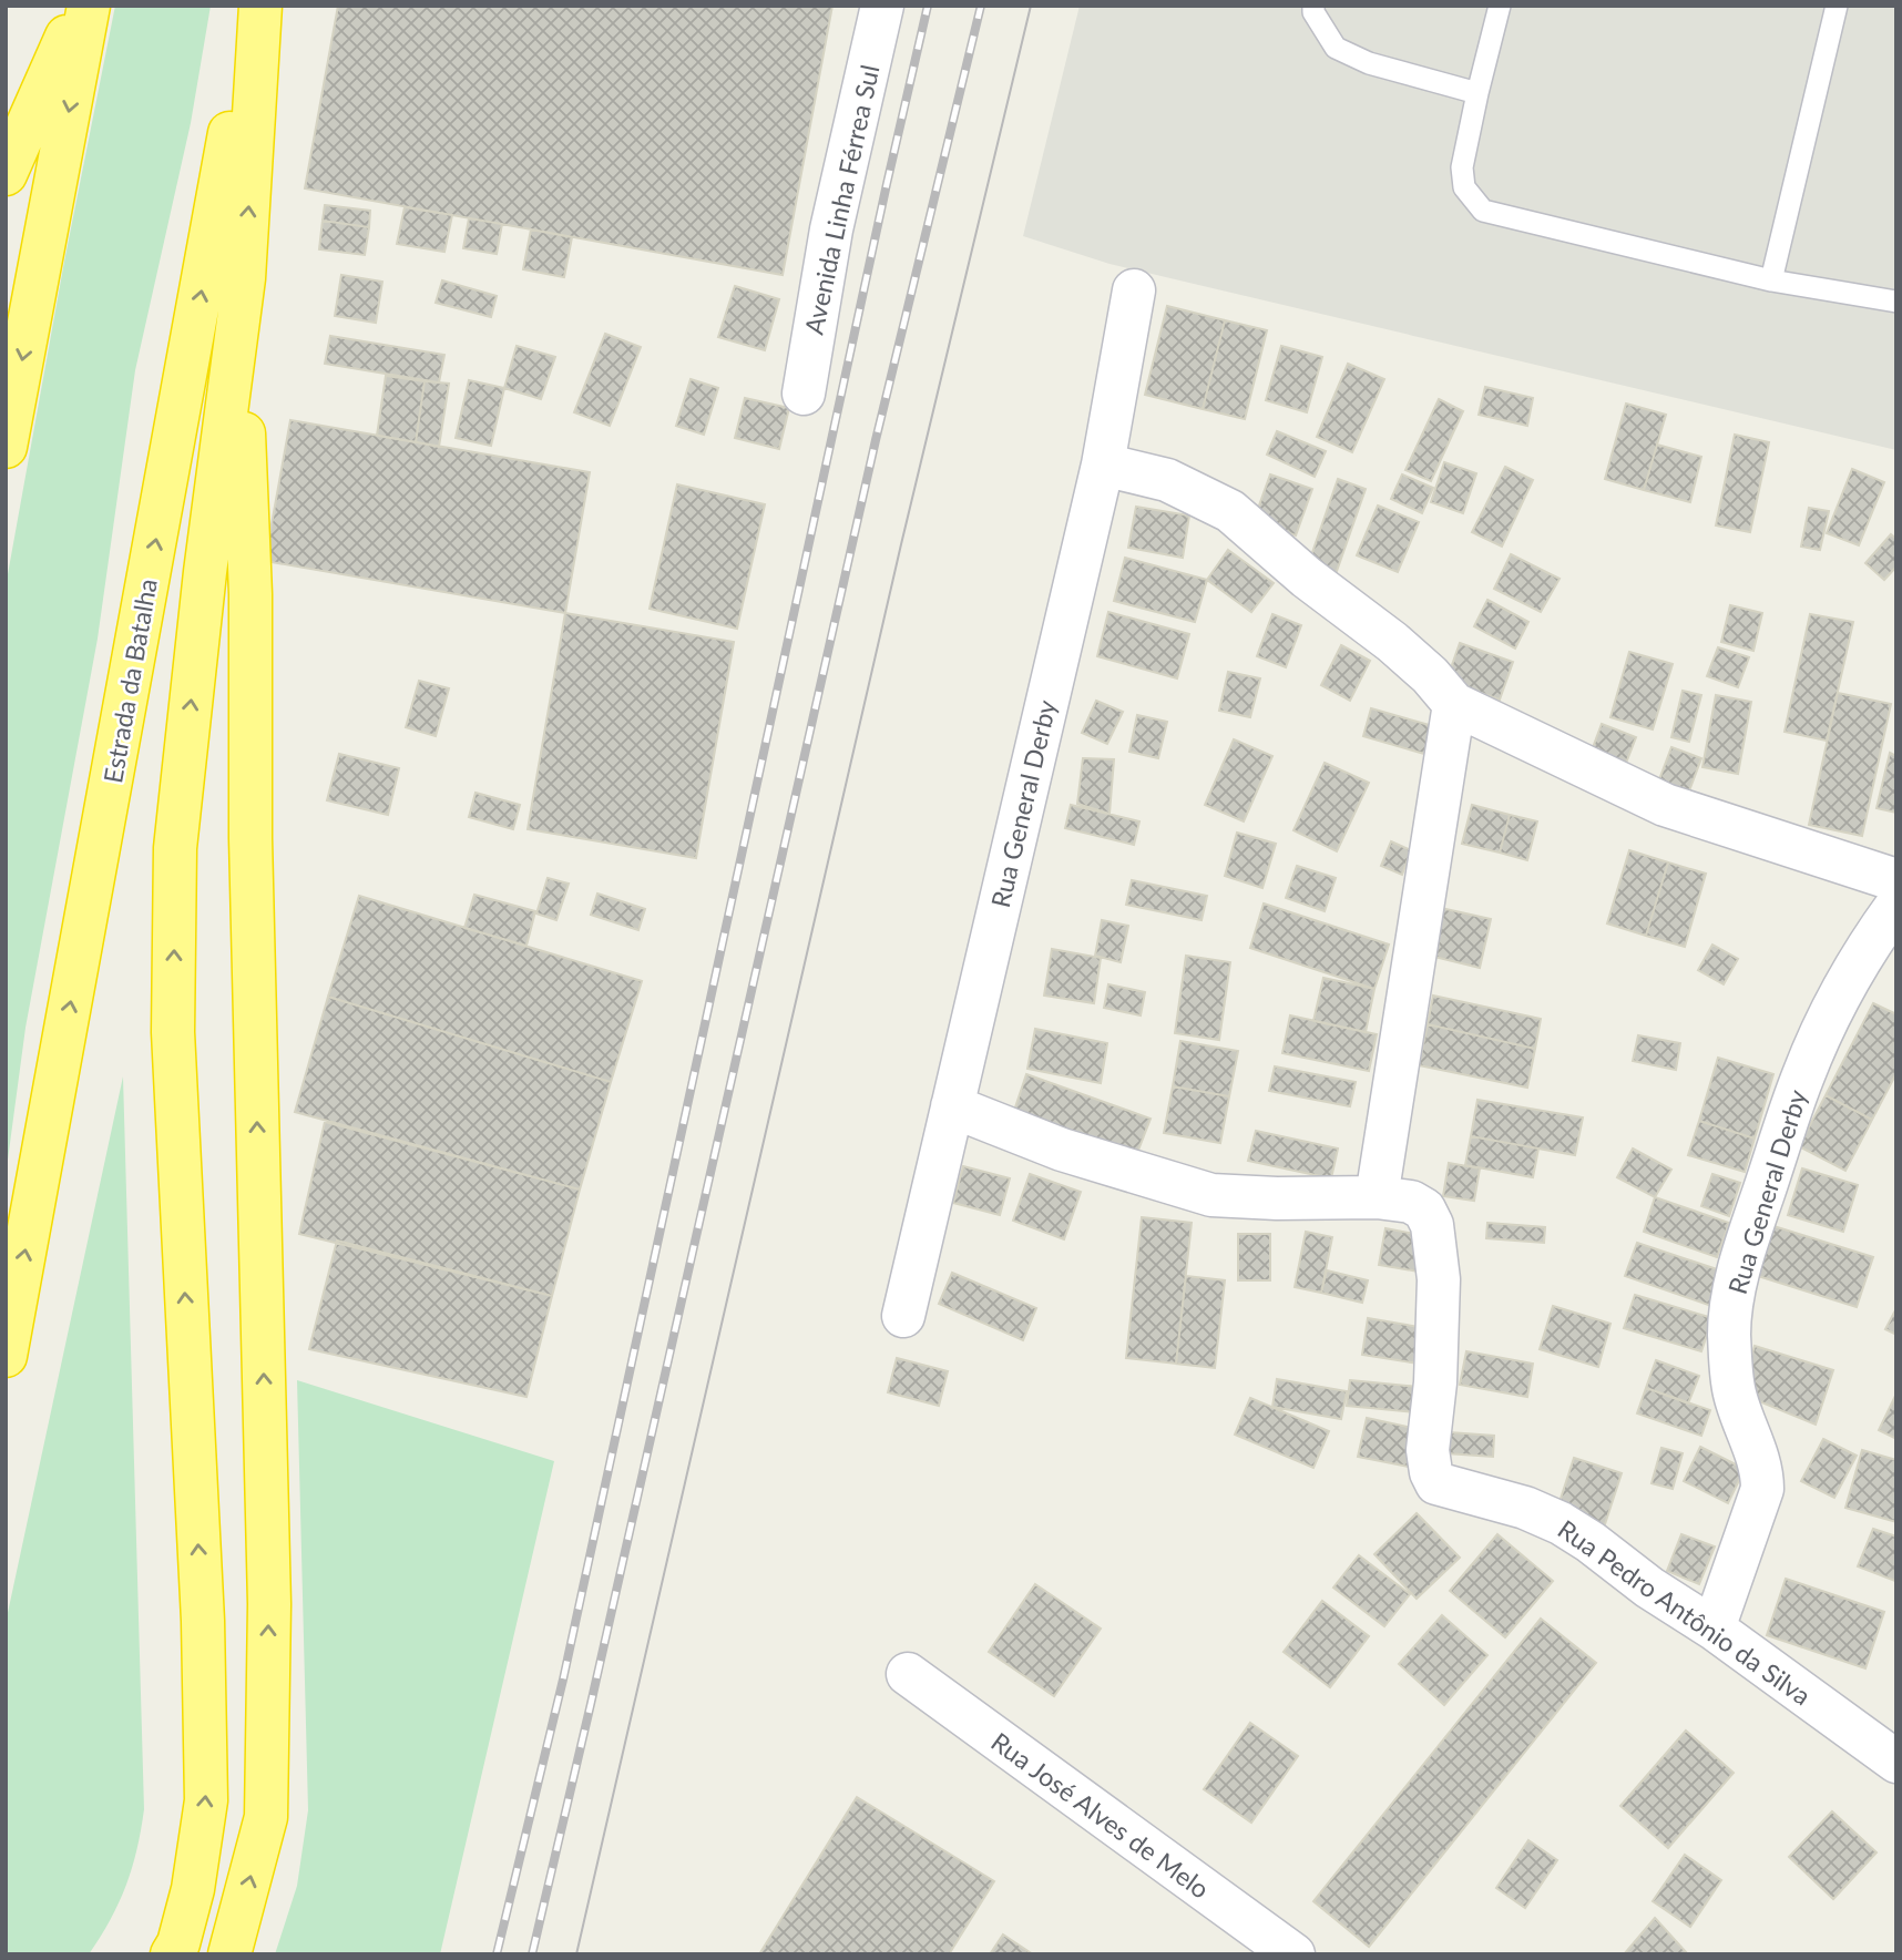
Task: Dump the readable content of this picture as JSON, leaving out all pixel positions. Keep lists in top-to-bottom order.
{
  "streets": {
    "highway": ["Estrada da Batalha"],
    "street": [
      "Avenida Linha Férrea Sul",
      "Rua General Derby",
      "Rua Pedro Antônio da Silva",
      "Rua José Alves de Melo"
    ]
  },
  "crossings": [
    ["Rua General Derby", "Rua Pedro Antônio da Silva"]
  ]
}
